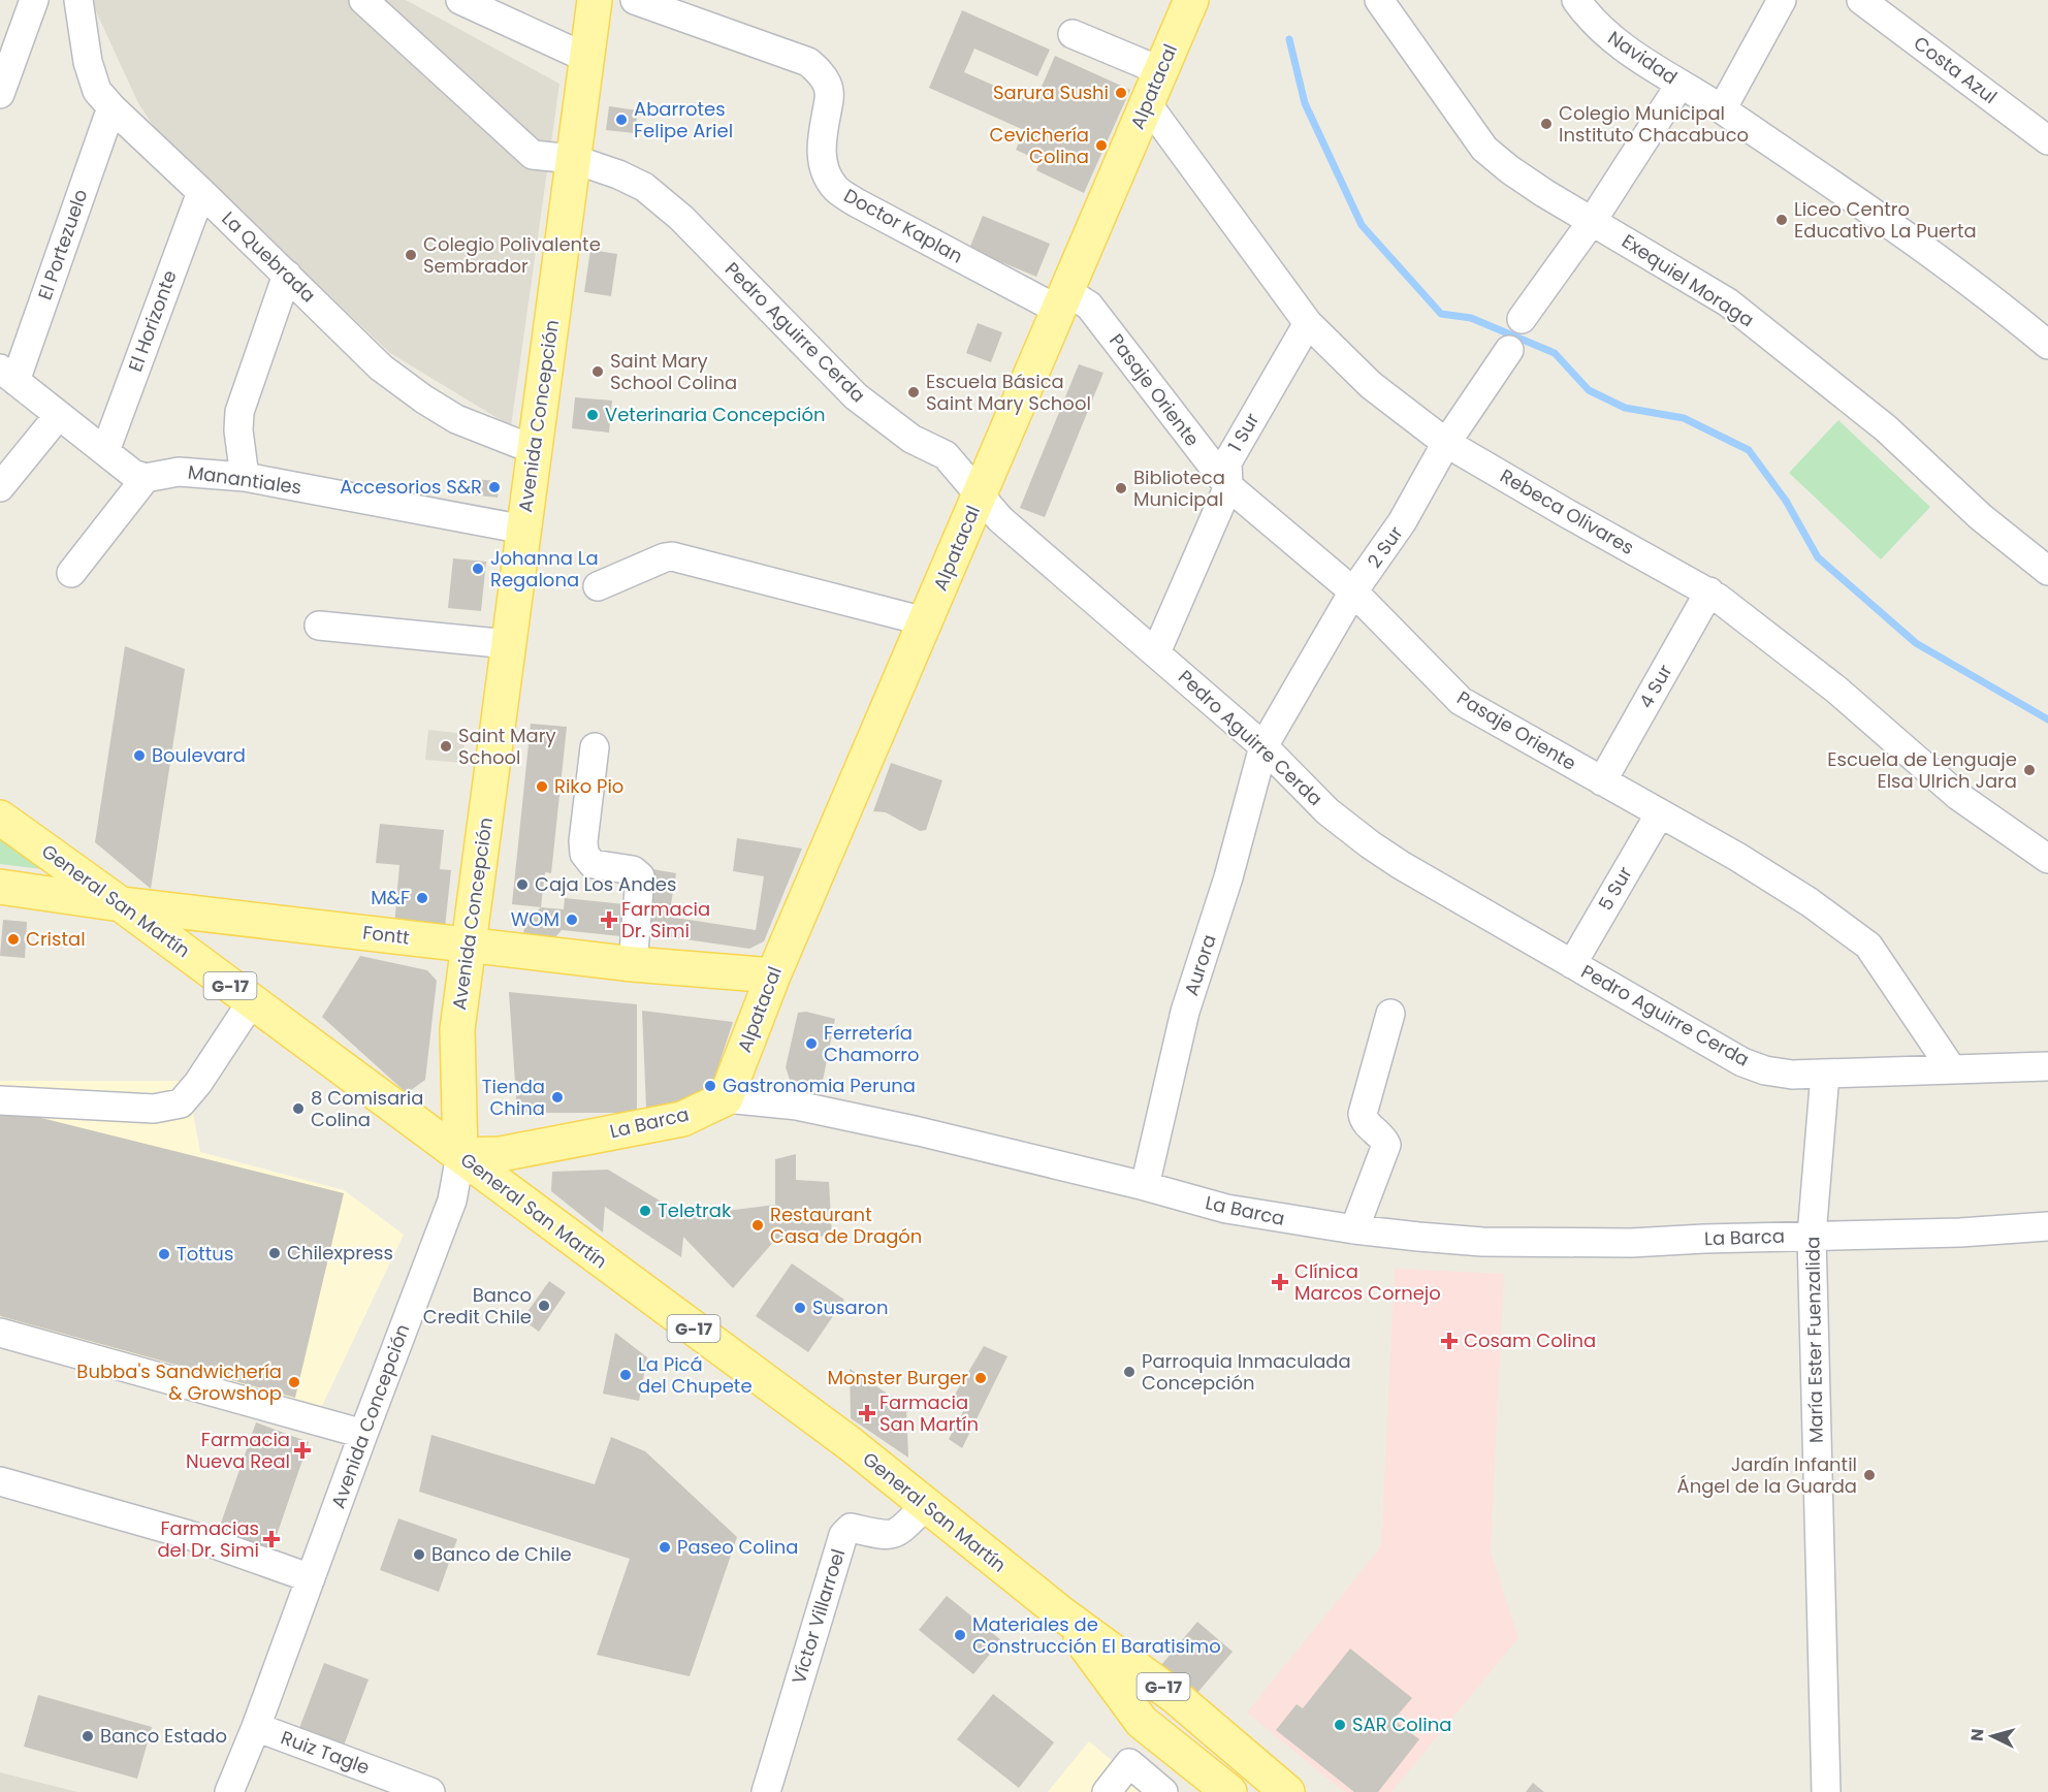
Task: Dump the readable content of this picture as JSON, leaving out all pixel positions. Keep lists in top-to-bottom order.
{
  "streets": {
    "main road": [
      "Alpatacal",
      "Avenida Concepción",
      "General San Martín",
      "Fontt",
      "G-17",
      "La Barca"
    ],
    "street": [
      "Navidad",
      "Costa Azul",
      "Doctor Kaplan",
      "El Portezuelo",
      "La Quebrada",
      "Exequiel Moraga",
      "El Horizonte",
      "Pedro Aguirre Cerda",
      "Pasaje Oriente",
      "1 Sur",
      "Manantiales",
      "Rebeca Olivares",
      "2 Sur",
      "4 Sur",
      "5 Sur",
      "Aurora",
      "María Ester Fuenzalida",
      "Víctor Villarroel",
      "Ruiz Tagle"
    ]
  },
  "crossings": [
    ["Alpatacal", "Doctor Kaplan"],
    ["Alpatacal", "Pedro Aguirre Cerda"],
    ["Alpatacal", "Pasaje Oriente"],
    ["Alpatacal", "Rebeca Olivares"],
    ["Alpatacal", "Fontt"],
    ["Alpatacal", "La Barca"],
    ["Doctor Kaplan", "Pasaje Oriente"],
    ["El Portezuelo", "La Quebrada"],
    ["La Quebrada", "El Horizonte"],
    ["La Quebrada", "Avenida Concepción"],
    ["Pedro Aguirre Cerda", "Pasaje Oriente"],
    ["Pedro Aguirre Cerda", "Avenida Concepción"],
    ["Pedro Aguirre Cerda", "1 Sur"],
    ["Pedro Aguirre Cerda", "2 Sur"],
    ["Pedro Aguirre Cerda", "5 Sur"],
    ["Pedro Aguirre Cerda", "Aurora"],
    ["Pedro Aguirre Cerda", "María Ester Fuenzalida"],
    ["Pasaje Oriente", "1 Sur"],
    ["Pasaje Oriente", "2 Sur"],
    ["Pasaje Oriente", "4 Sur"],
    ["Pasaje Oriente", "5 Sur"],
    ["Avenida Concepción", "Manantiales"],
    ["Avenida Concepción", "General San Martín"],
    ["Avenida Concepción", "Fontt"],
    ["Avenida Concepción", "La Barca"],
    ["Avenida Concepción", "Ruiz Tagle"],
    ["1 Sur", "Rebeca Olivares"],
    ["Rebeca Olivares", "2 Sur"],
    ["Rebeca Olivares", "4 Sur"],
    ["2 Sur", "Aurora"],
    ["General San Martín", "Fontt"],
    ["General San Martín", "La Barca"],
    ["General San Martín", "Víctor Villarroel"],
    ["Aurora", "La Barca"],
    ["La Barca", "María Ester Fuenzalida"]
  ],
  "places": {
    "other": [
      "Sarura Sushi",
      "Abarrotes Felipe Ariel",
      "Colegio Municipal Instituto Chacabuco",
      "Cevichería Colina",
      "Liceo Centro Educativo La Puerta",
      "Colegio Polivalente Sembrador",
      "Saint Mary School Colina",
      "Escuela Básica Saint Mary School",
      "Veterinaria Concepción",
      "Accesorios S&R",
      "Biblioteca Municipal",
      "Johanna La Regalona",
      "Saint Mary School",
      "Boulevard",
      "Escuela de Lenguaje Elsa Ulrich Jara",
      "Riko Pio",
      "Caja Los Andes",
      "M&F",
      "WOM",
      "Cristal",
      "Ferretería Chamorro",
      "Gastronomia Peruna",
      "Tienda China",
      "8 Comisaria Colina",
      "Teletrak",
      "Restaurant Casa de Dragón",
      "Chilexpress",
      "Tottus",
      "Banco Credit Chile",
      "Susaron",
      "Parroquia Inmaculada Concepción",
      "La Picá del Chupete",
      "Monster Burger",
      "Bubba's Sandwichería & Growshop",
      "Jardín Infantil Ángel de la Guarda",
      "Paseo Colina",
      "Banco de Chile",
      "Materiales de Construcción El Baratisimo",
      "SAR Colina",
      "Banco Estado"
    ],
    "health": [
      "Farmacia Dr. Simi",
      "Clínica Marcos Cornejo",
      "Cosam Colina",
      "Farmacia San Martín",
      "Farmacia Nueva Real",
      "Farmacias del Dr. Simi"
    ]
  },
  "north": "left"
}
